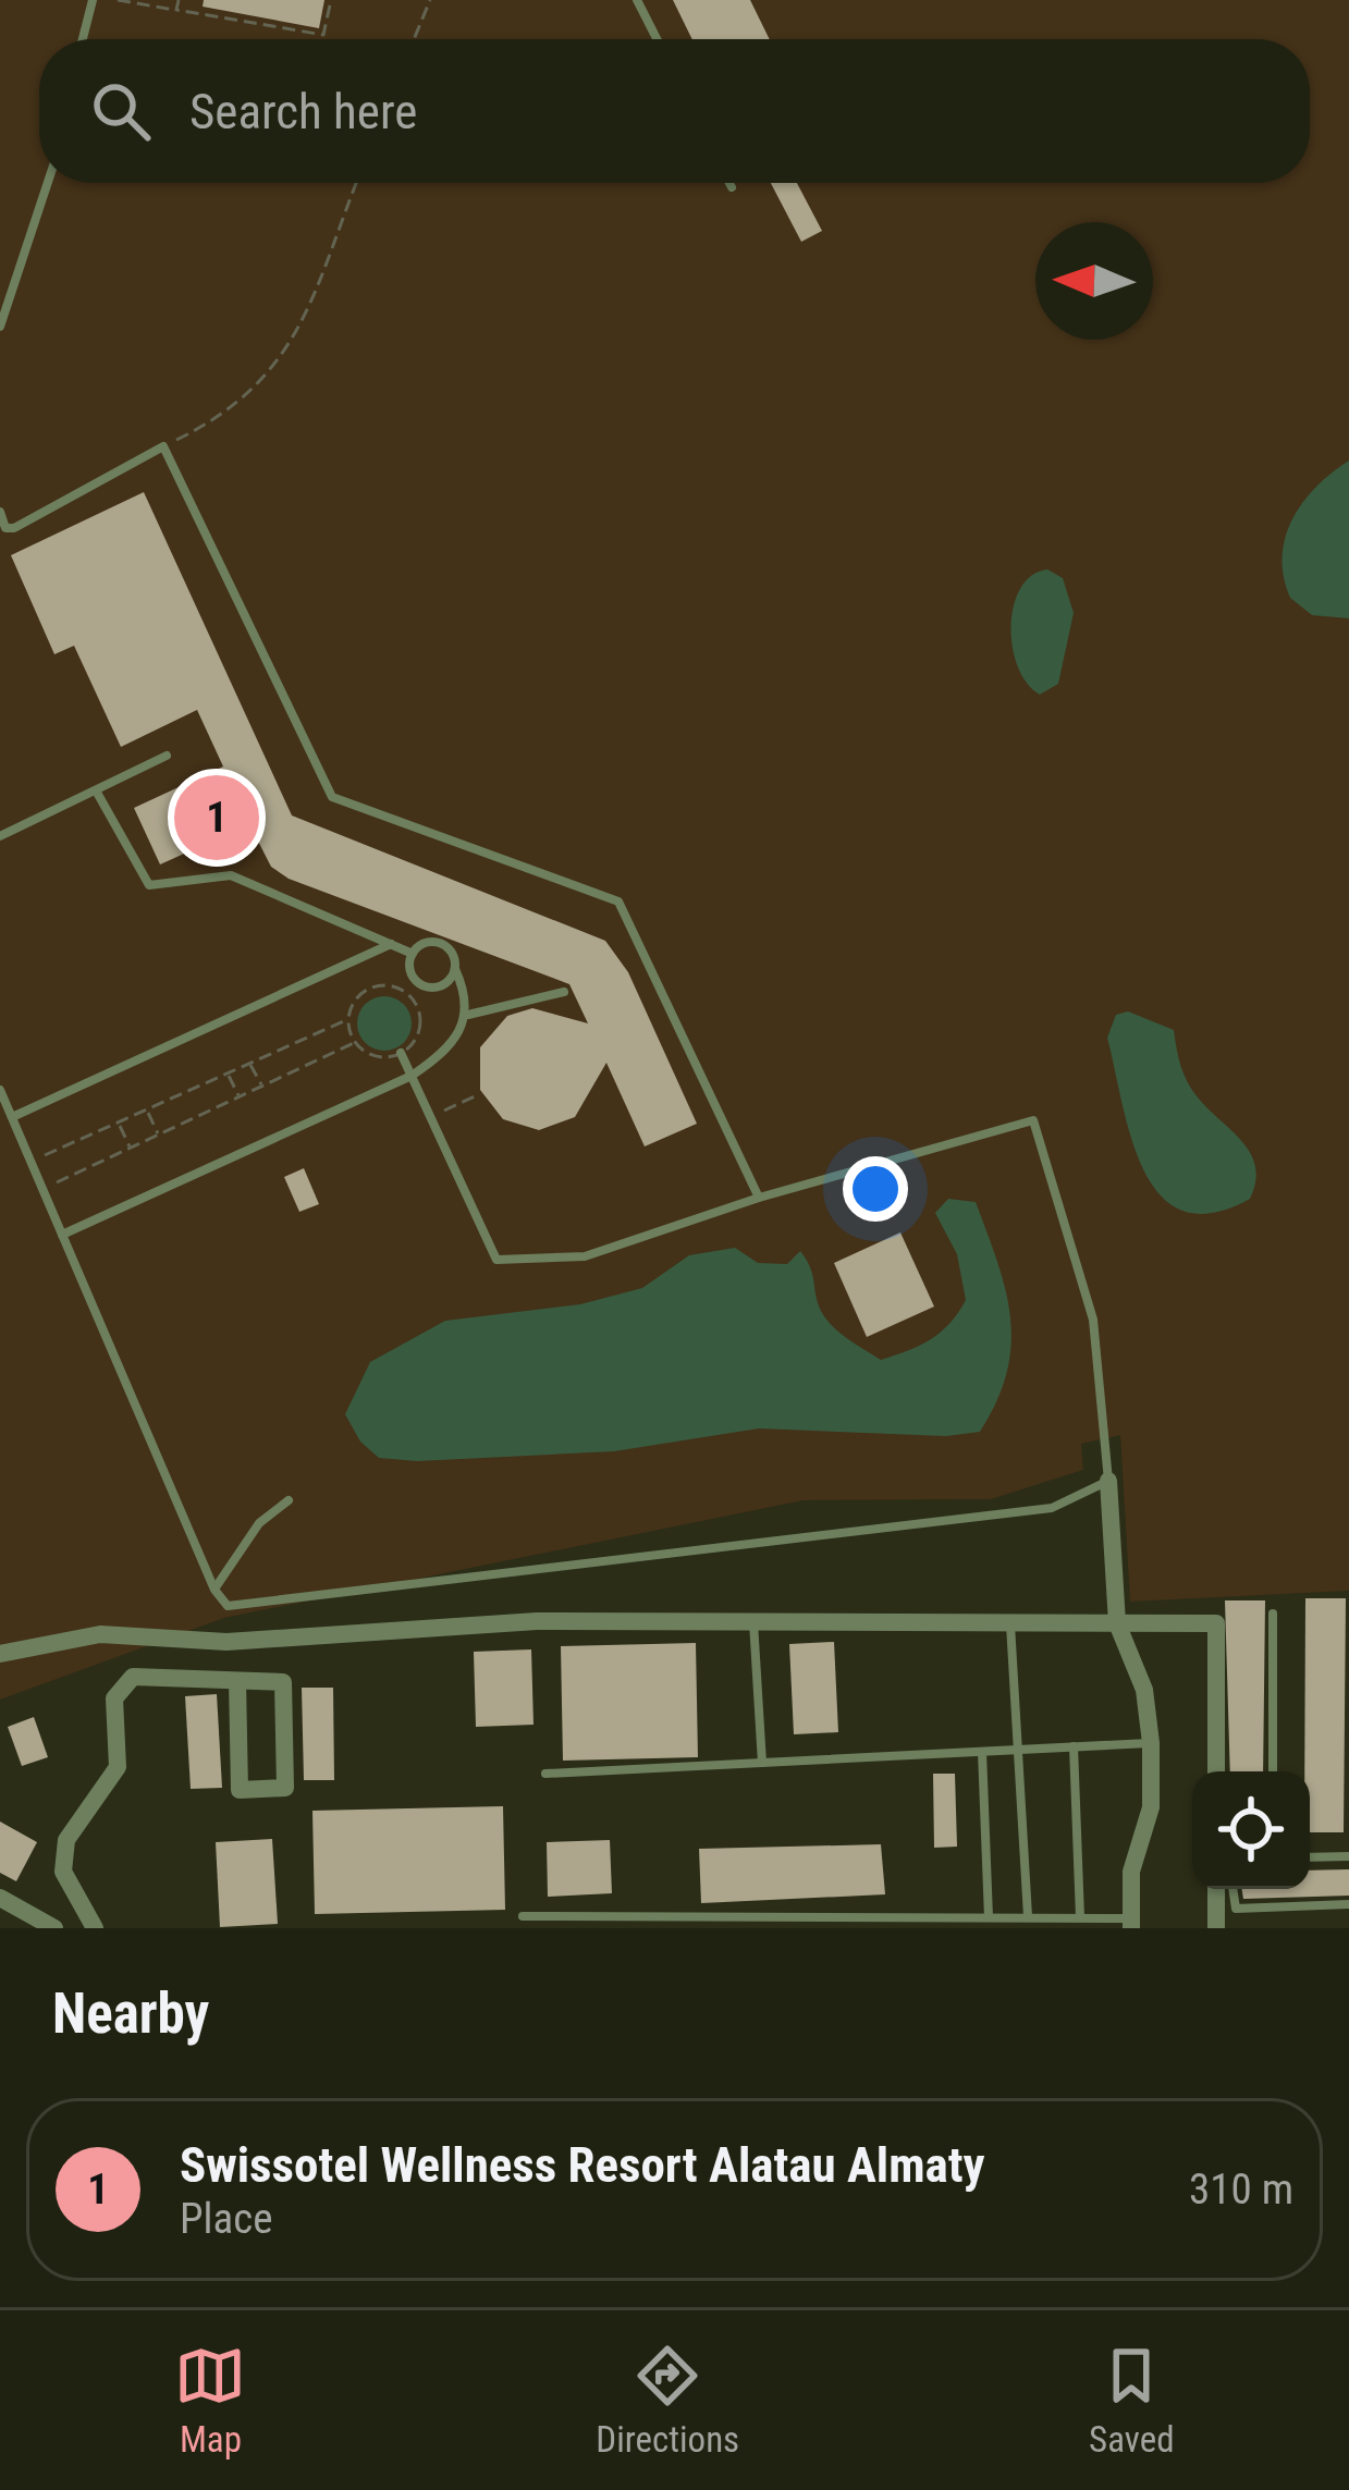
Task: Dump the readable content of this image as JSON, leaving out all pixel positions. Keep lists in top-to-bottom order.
{
  "north": "left",
  "page": {
    "search": "Search here",
    "pins": "1",
    "heading": "Nearby",
    "list": [
      {
        "mark": "1",
        "name": "Swissotel Wellness Resort Alatau Almaty",
        "note": "Place",
        "value": "310 m"
      }
    ],
    "nav": ["Map", "Directions", "Saved"]
  }
}
